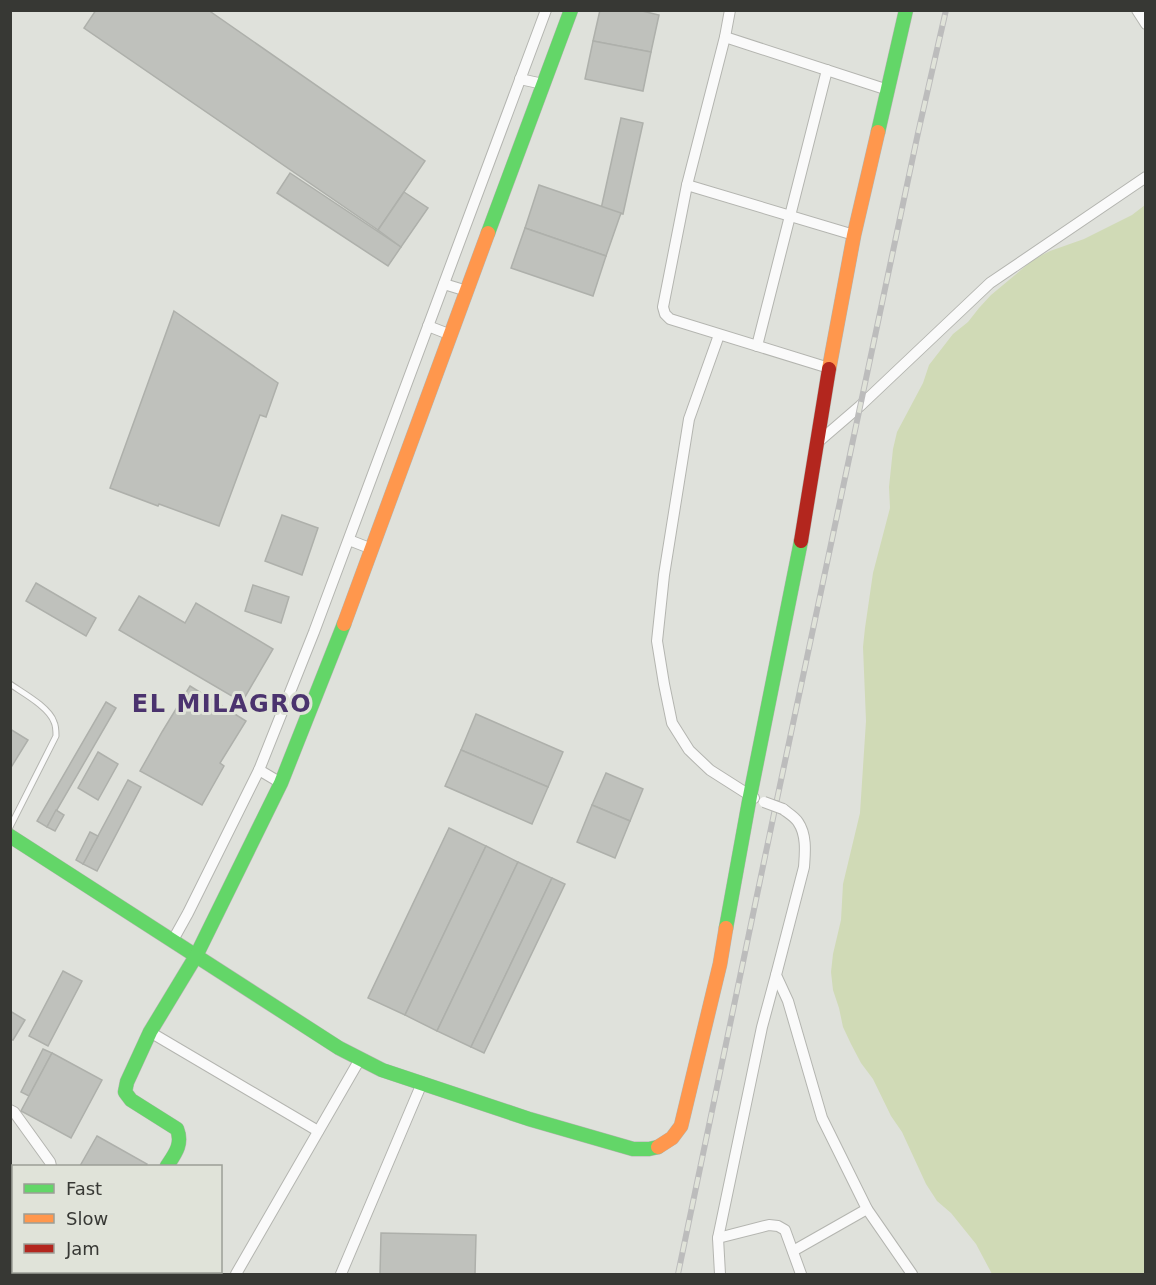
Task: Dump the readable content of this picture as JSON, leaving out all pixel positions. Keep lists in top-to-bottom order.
{
  "districts": ["EL MILAGRO"],
  "legend": ["Fast", "Slow", "Jam"]
}
